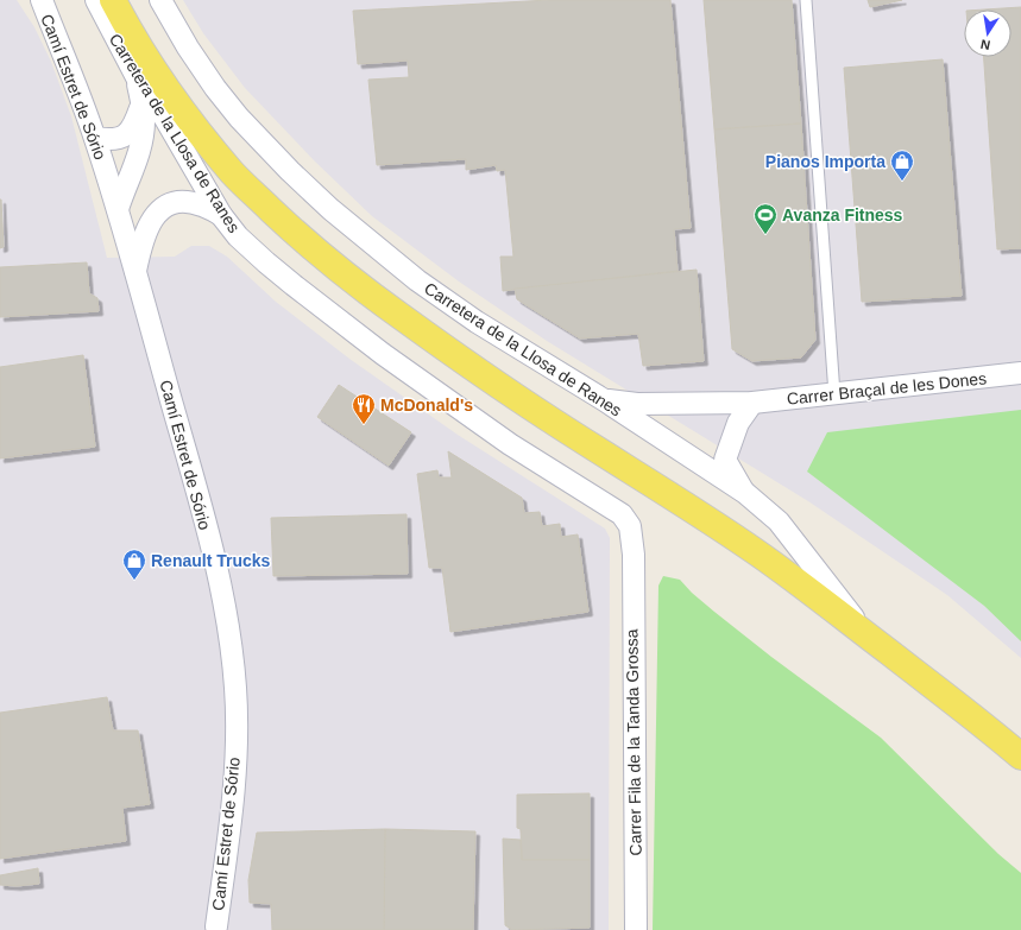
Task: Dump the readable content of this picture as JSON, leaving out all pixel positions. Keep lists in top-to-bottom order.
{
  "streets": {
    "street": [
      "Camí Estret de Sório",
      "Carretera de la Llosa de Ranes",
      "Carrer Braçal de les Dones",
      "Carrer Fila de la Tanda Grossa"
    ]
  },
  "crossings": [
    ["Carretera de la Llosa de Ranes", "Carrer Braçal de les Dones"],
    ["Carretera de la Llosa de Ranes", "Carrer Fila de la Tanda Grossa"]
  ],
  "places": {
    "shop": ["Pianos Importa", "Renault Trucks"],
    "sports": ["Avanza Fitness"],
    "restaurant": ["McDonald's"]
  },
  "north": "bottom"
}
